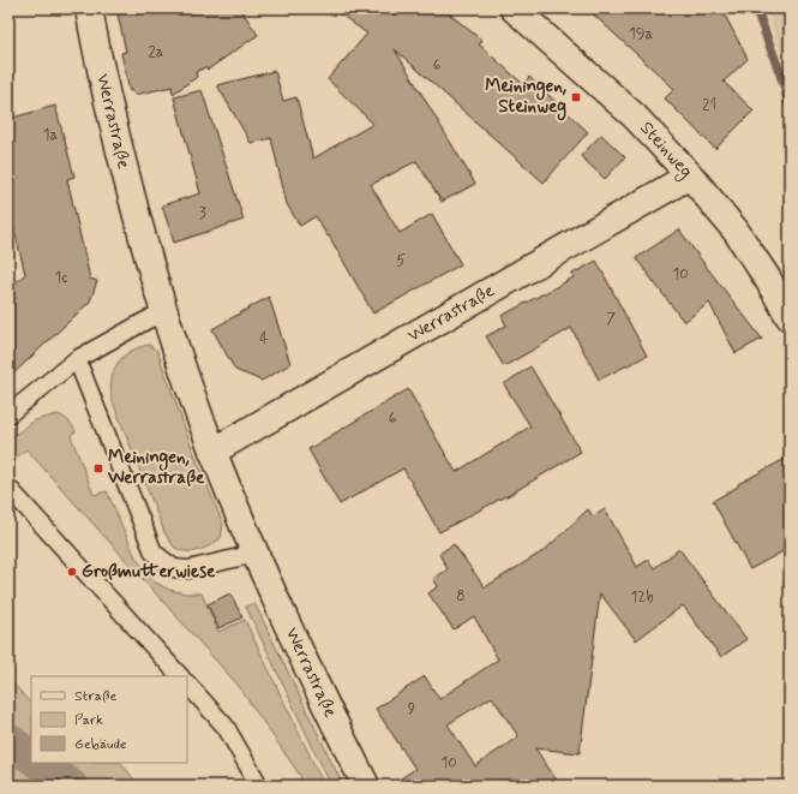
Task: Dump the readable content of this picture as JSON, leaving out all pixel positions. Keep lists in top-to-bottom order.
{
  "streets": {
    "street": ["Werrastraße", "Steinweg"]
  },
  "crossings": [
    ["Werrastraße", "Steinweg"]
  ],
  "places": {
    "transit": ["Meiningen, Steinweg", "Meiningen, Werrastraße"],
    "other": ["Großmutterwiese"]
  },
  "house_numbers": [
    "19a",
    "2a",
    "6",
    "21",
    "1a",
    "3",
    "5",
    "10",
    "1c",
    "7",
    "4",
    "6",
    "8",
    "12b",
    "9",
    "10"
  ],
  "legend": ["Straße", "Park", "Gebäude"]
}
